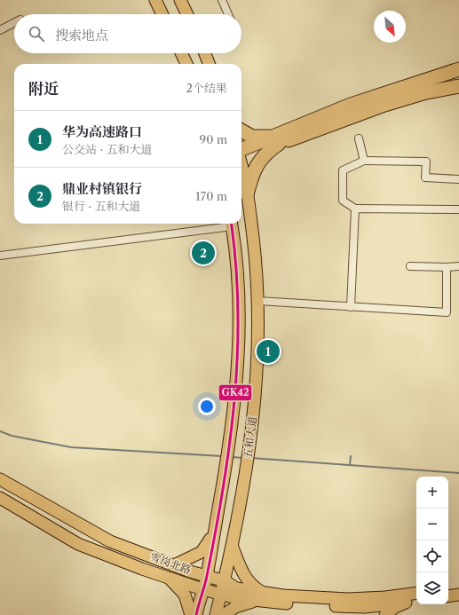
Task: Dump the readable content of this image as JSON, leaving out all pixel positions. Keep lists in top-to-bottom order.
{
  "streets": {
    "main road": ["五和大道", "雪岗北路"]
  },
  "crossings": [
    ["五和大道", "雪岗北路"]
  ],
  "lines": ["transit line GK42"],
  "north": "bottom right",
  "page": {
    "search": "搜索地点",
    "heading": ["附近", "2个结果"],
    "list": [
      {
        "mark": "1",
        "name": "华为高速路口",
        "note": "公交站 · 五和大道",
        "value": "90 m"
      },
      {
        "mark": "2",
        "name": "鼎业村镇银行",
        "note": "银行 · 五和大道",
        "value": "170 m"
      }
    ],
    "pins": ["2", "1"],
    "map_buttons": ["+", "−"]
  }
}
